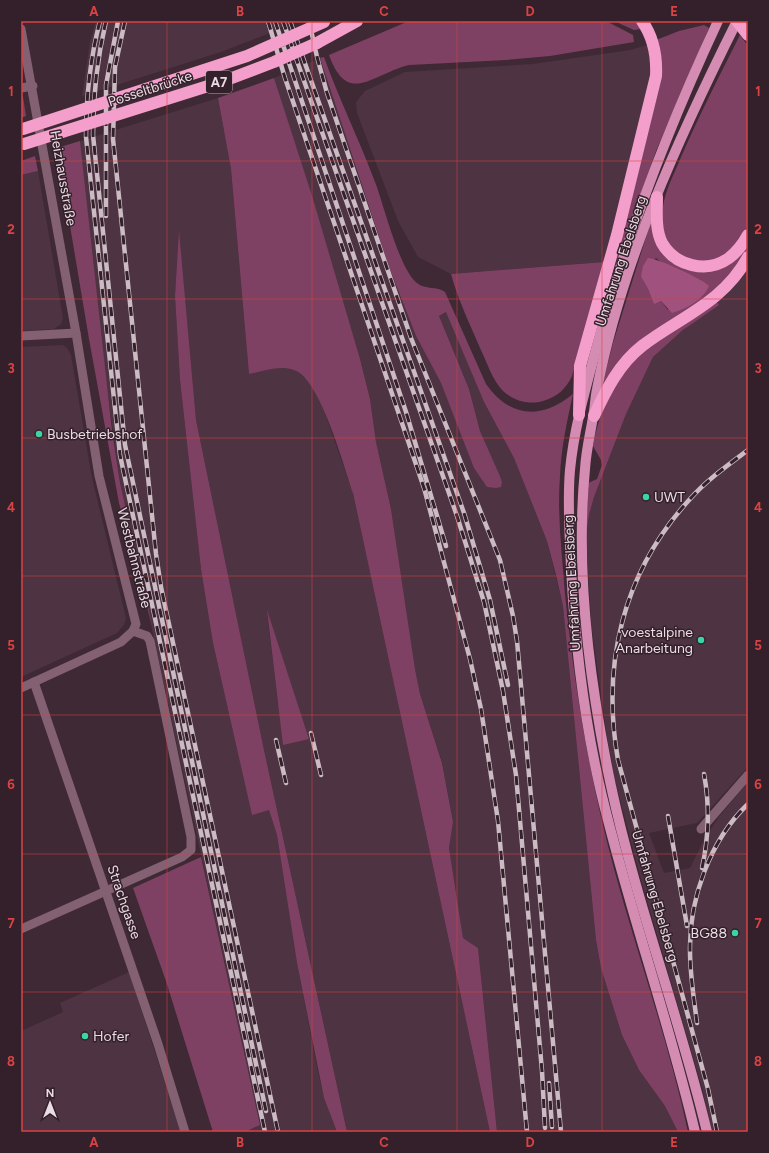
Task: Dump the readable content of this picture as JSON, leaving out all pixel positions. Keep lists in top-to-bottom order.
{
  "streets": {
    "highway": ["A7", "Posseltbrücke"],
    "main road": ["Umfahrung Ebelsberg"],
    "street": ["Heizhausstraße", "Westbahnstraße", "Strachgasse"]
  },
  "crossings": [
    ["Heizhausstraße", "Westbahnstraße"]
  ],
  "places": [
    "Busbetriebshof",
    "UWT",
    "voestalpine Anarbeitung",
    "BG88",
    "Hofer"
  ],
  "north": "top",
  "grid": {
    "columns": [
      "A",
      "B",
      "C",
      "D",
      "E"
    ],
    "rows": [
      "1",
      "2",
      "3",
      "4",
      "5",
      "6",
      "7",
      "8"
    ]
  }
}
